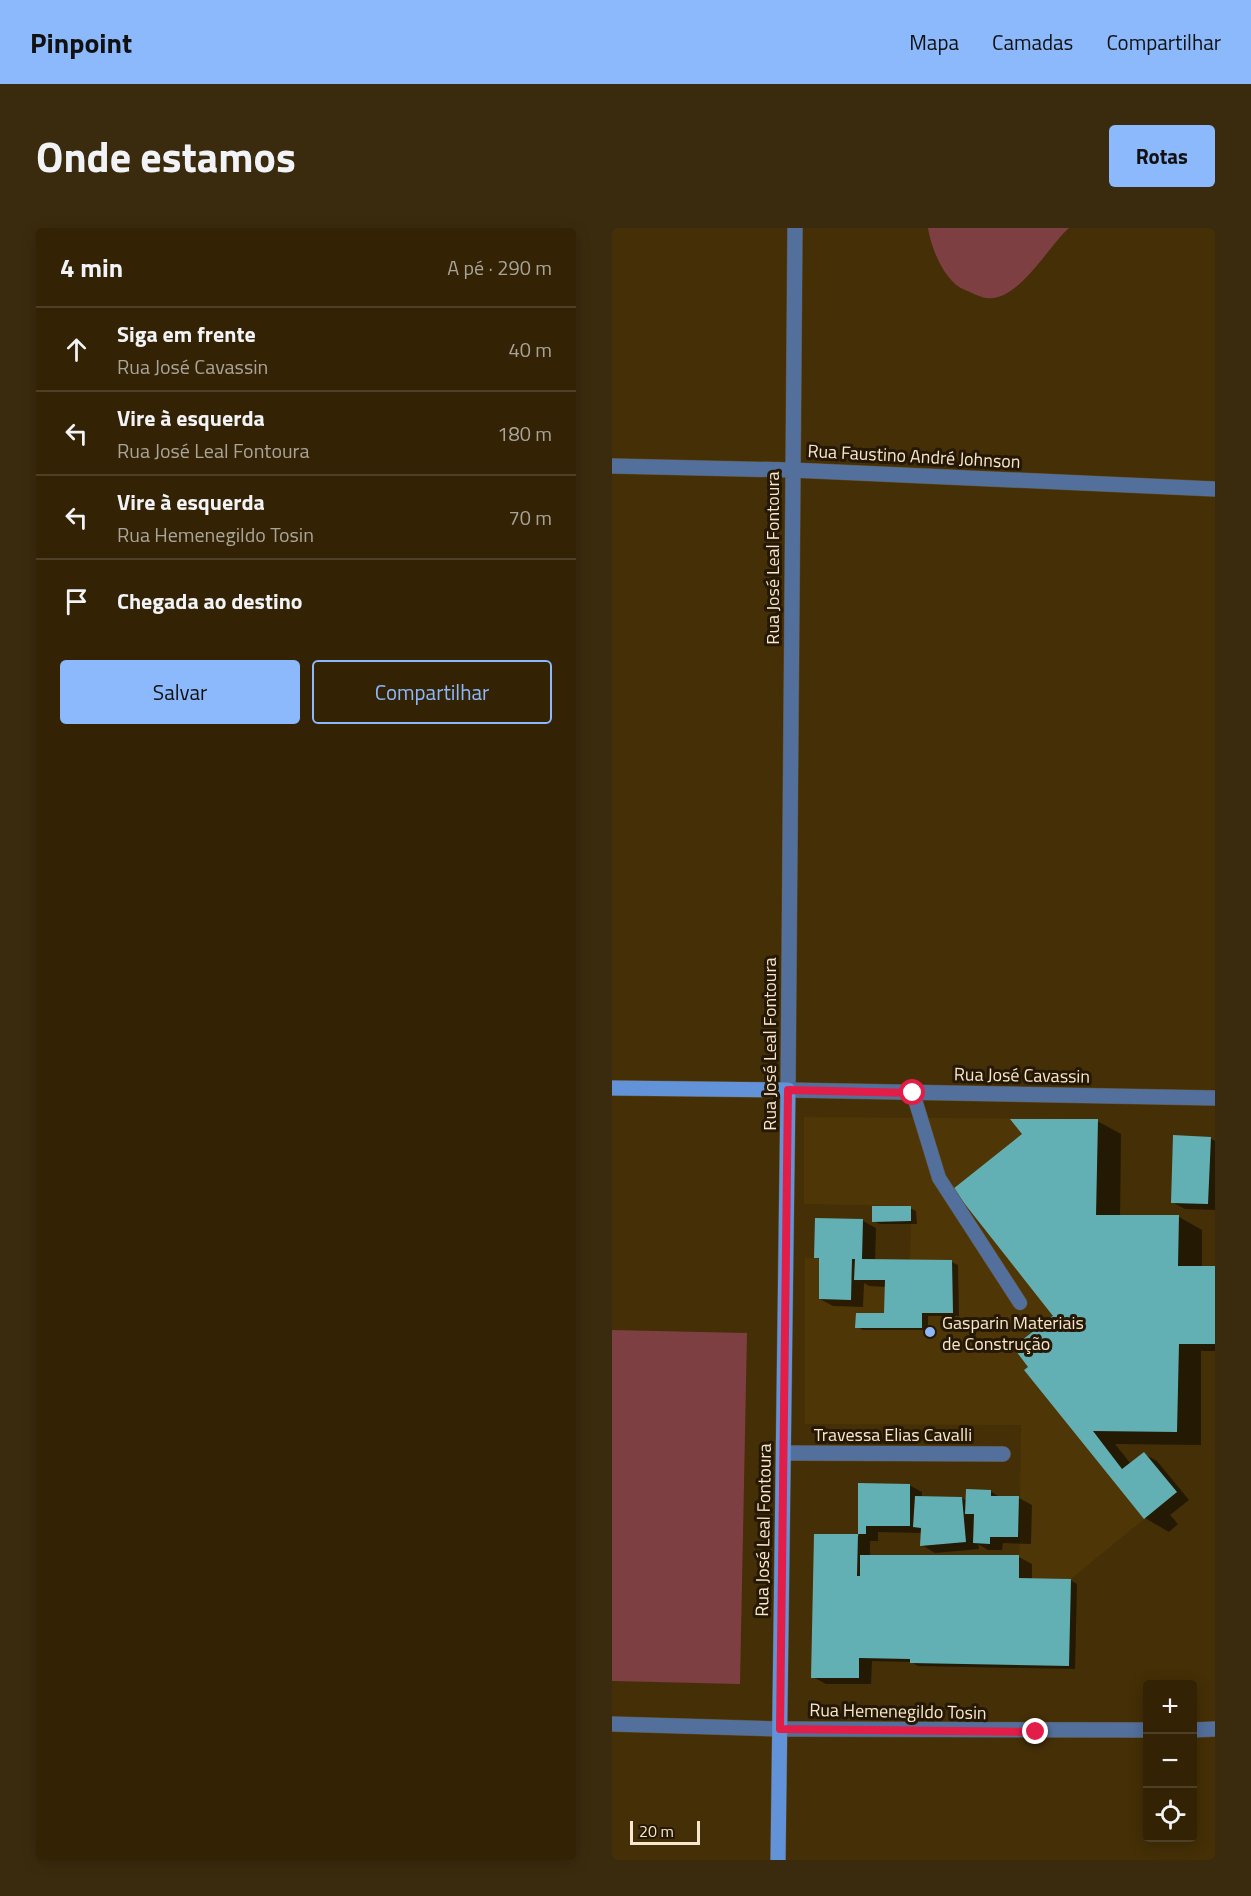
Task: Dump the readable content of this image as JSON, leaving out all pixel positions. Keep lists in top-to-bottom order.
{
  "streets": {
    "main road": ["Rua José Leal Fontoura", "Rua José Cavassin"],
    "street": ["Rua Faustino André Johnson", "Travessa Elias Cavalli", "Rua Hemenegildo Tosin"]
  },
  "crossings": [
    ["Rua Faustino André Johnson", "Rua José Leal Fontoura"],
    ["Rua José Leal Fontoura", "Rua José Cavassin"],
    ["Rua José Leal Fontoura", "Travessa Elias Cavalli"],
    ["Rua José Leal Fontoura", "Rua Hemenegildo Tosin"]
  ],
  "places": ["Gasparin Materiais de Construção"],
  "scale_bar": "20 m",
  "page": {
    "header": "Pinpoint",
    "nav": ["Mapa", "Camadas", "Compartilhar"],
    "title": "Onde estamos",
    "buttons": [
      "Rotas",
      ["Salvar", "Compartilhar"]
    ],
    "heading": ["4 min", "A pé · 290 m"],
    "list": [
      ["Siga em frente", "Rua José Cavassin", "40 m"],
      ["Vire à esquerda", "Rua José Leal Fontoura", "180 m"],
      ["Vire à esquerda", "Rua Hemenegildo Tosin", "70 m"],
      "Chegada ao destino"
    ],
    "map_buttons": ["+", "−"],
    "scale": "20 m"
  }
}
